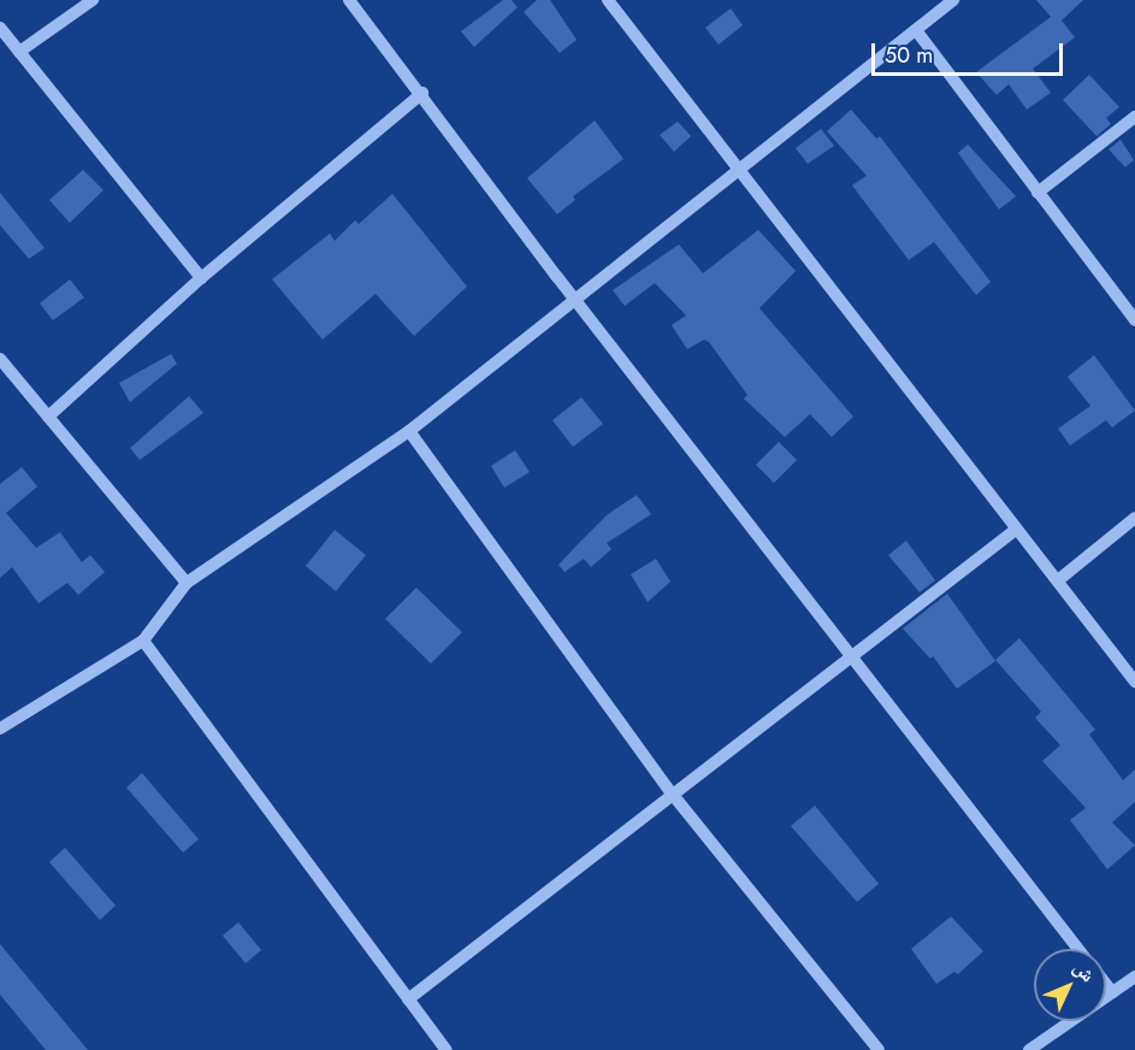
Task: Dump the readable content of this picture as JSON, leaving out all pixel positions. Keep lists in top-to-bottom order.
{
  "scale_bar": "50 m",
  "north": "top right"
}
